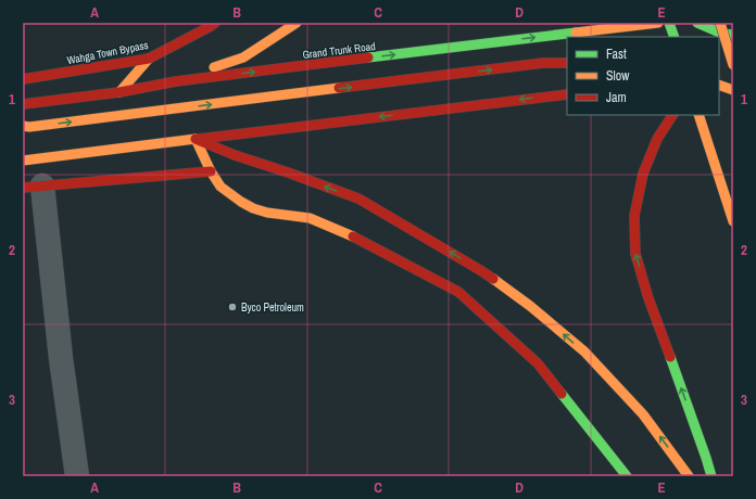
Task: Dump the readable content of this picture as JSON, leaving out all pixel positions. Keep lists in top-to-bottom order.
{
  "streets": {
    "main road": ["Grand Trunk Road", "Wahga Town Bypass"]
  },
  "places": ["Byco Petroleum"],
  "legend": ["Fast", "Slow", "Jam"],
  "grid": {
    "columns": [
      "A",
      "B",
      "C",
      "D",
      "E"
    ],
    "rows": ["1", "2", "3"]
  }
}
